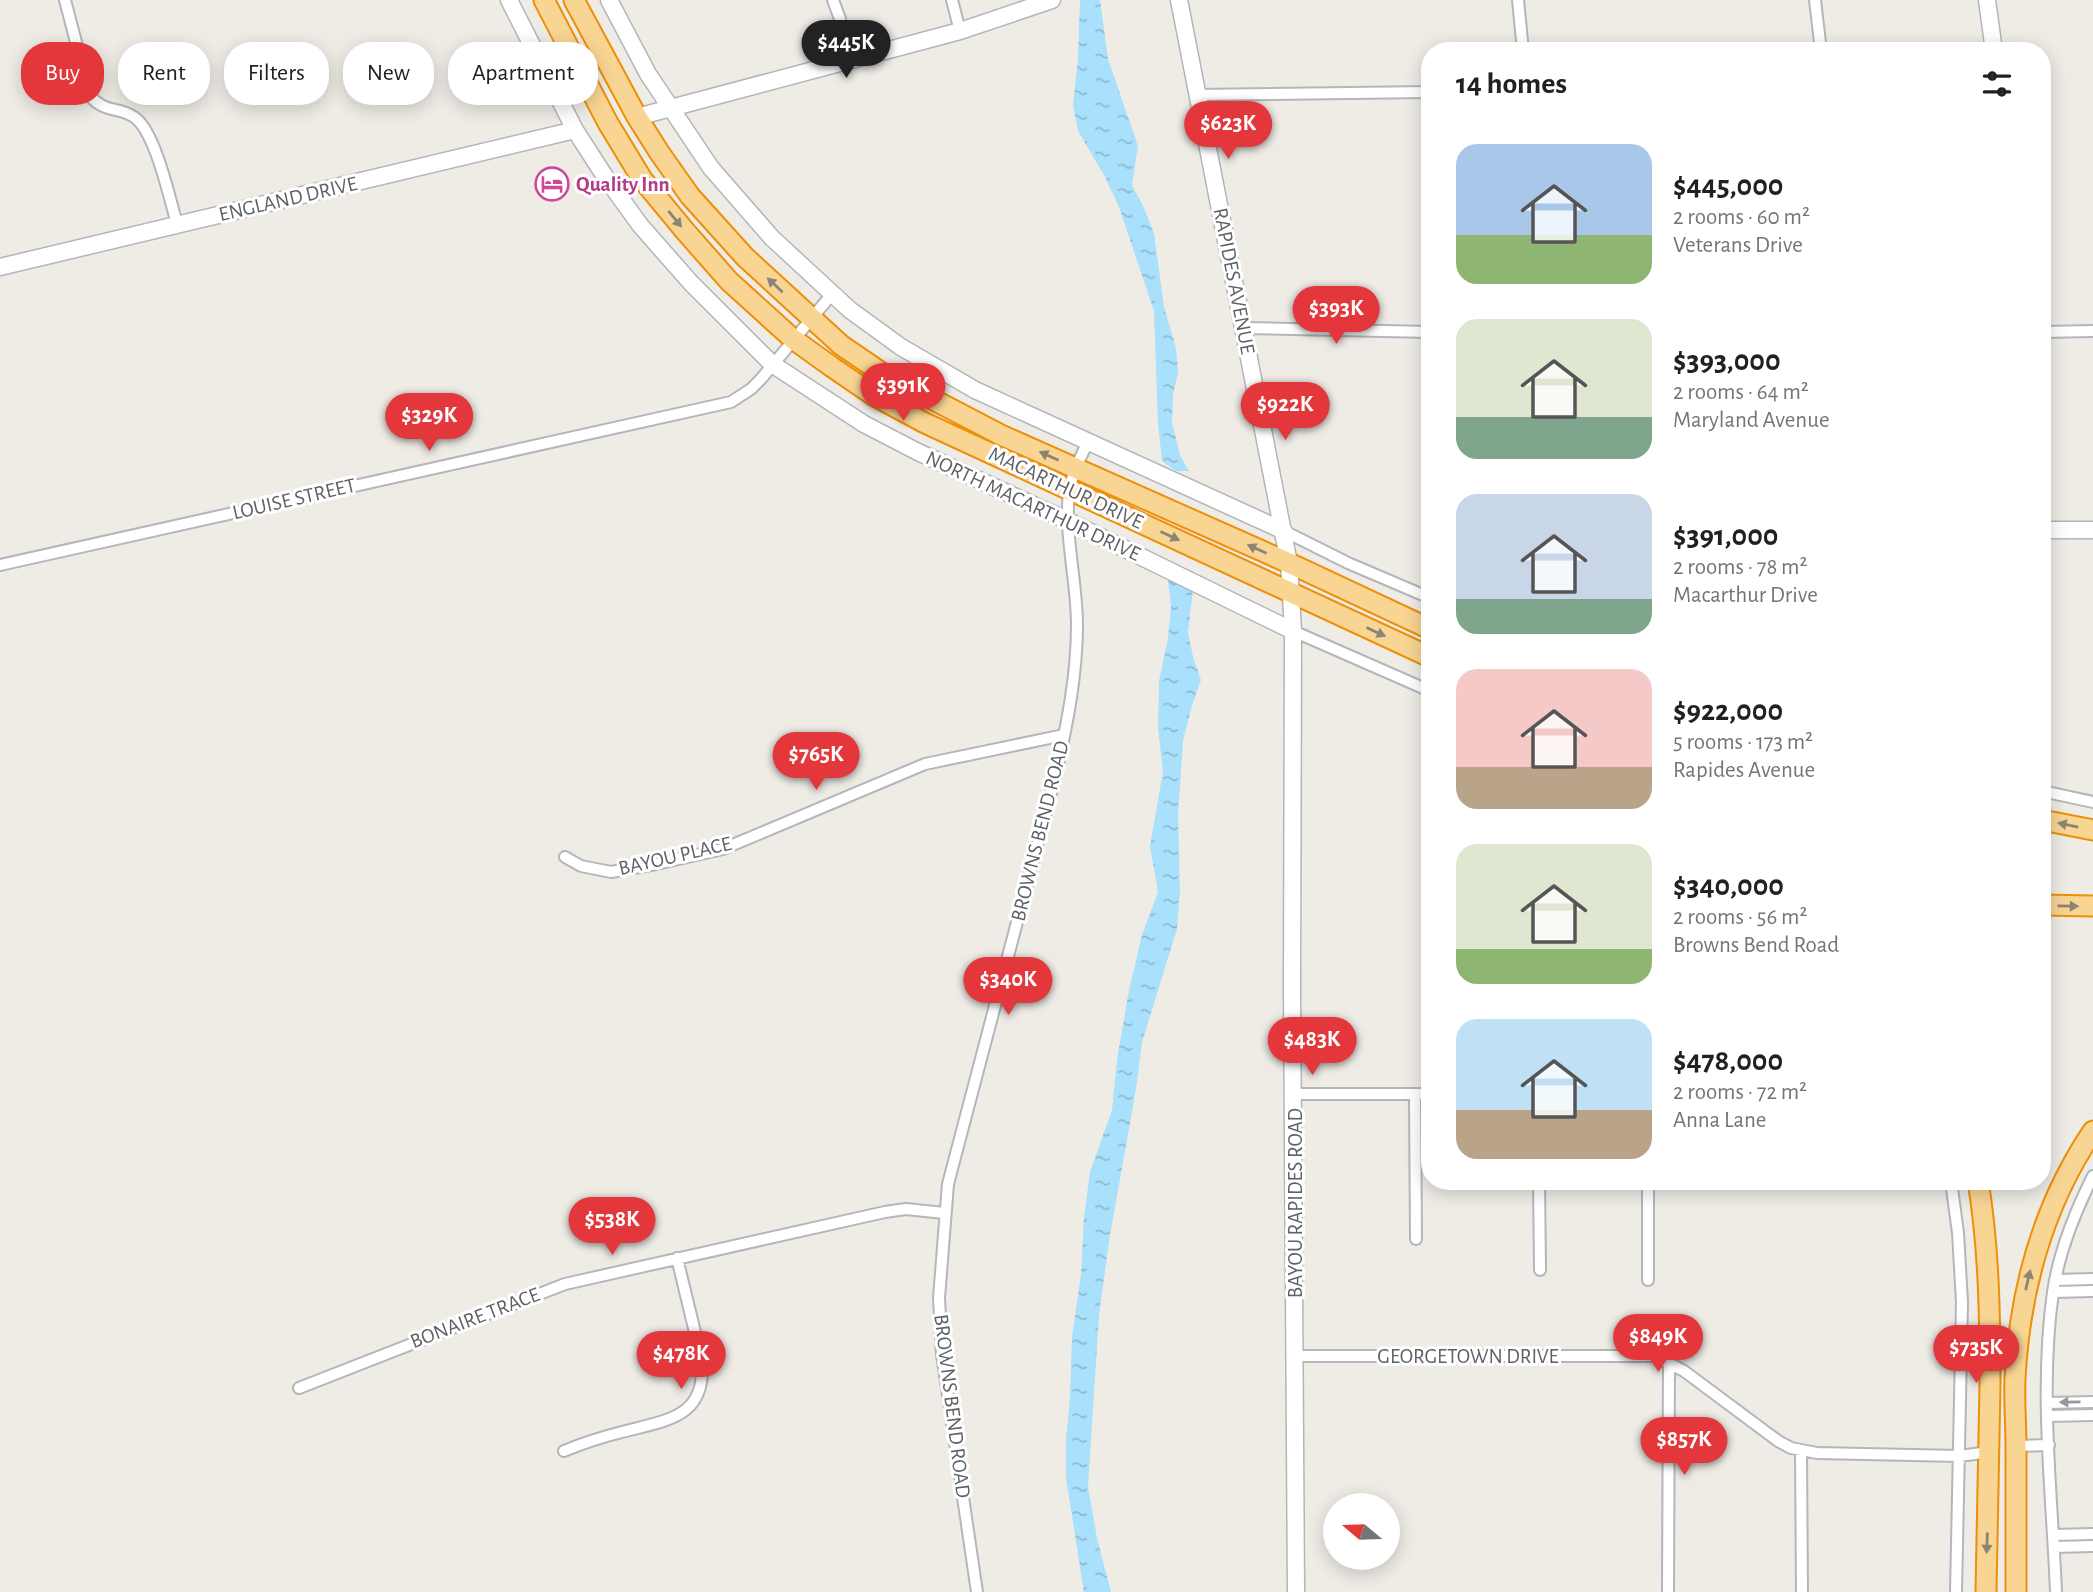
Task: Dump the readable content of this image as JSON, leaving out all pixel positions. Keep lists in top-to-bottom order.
{
  "streets": {
    "highway": ["MACARTHUR DRIVE"],
    "street": [
      "ENGLAND DRIVE",
      "RAPIDES AVENUE",
      "LOUISE STREET",
      "NORTH MACARTHUR DRIVE",
      "BROWNS BEND ROAD",
      "BAYOU PLACE",
      "BAYOU RAPIDES ROAD",
      "BONAIRE TRACE",
      "GEORGETOWN DRIVE"
    ]
  },
  "crossings": [
    ["ENGLAND DRIVE", "NORTH MACARTHUR DRIVE"],
    ["RAPIDES AVENUE", "MACARTHUR DRIVE"],
    ["RAPIDES AVENUE", "BAYOU RAPIDES ROAD"],
    ["MACARTHUR DRIVE", "LOUISE STREET"],
    ["MACARTHUR DRIVE", "BROWNS BEND ROAD"],
    ["MACARTHUR DRIVE", "BAYOU RAPIDES ROAD"],
    ["LOUISE STREET", "NORTH MACARTHUR DRIVE"],
    ["NORTH MACARTHUR DRIVE", "BROWNS BEND ROAD"],
    ["NORTH MACARTHUR DRIVE", "BAYOU RAPIDES ROAD"],
    ["BROWNS BEND ROAD", "BAYOU PLACE"],
    ["BROWNS BEND ROAD", "BONAIRE TRACE"],
    ["BAYOU RAPIDES ROAD", "GEORGETOWN DRIVE"]
  ],
  "places": {
    "hotel": ["Quality Inn"]
  },
  "north": "left",
  "page": {
    "price": [
      "$445K",
      "$623K",
      "$393K",
      "$391K",
      "$922K",
      "$329K",
      "$765K",
      "$340K",
      "$483K",
      "$538K",
      "$849K",
      "$735K",
      "$478K",
      "$857K"
    ],
    "chip": [
      "Buy",
      "Rent",
      "Filters",
      "New",
      "Apartment"
    ],
    "heading": "14 homes",
    "list": [
      {
        "name": "$445,000",
        "note": "2 rooms · 60 m² · Veterans Drive"
      },
      {
        "name": "$393,000",
        "note": "2 rooms · 64 m² · Maryland Avenue"
      },
      {
        "name": "$391,000",
        "note": "2 rooms · 78 m² · Macarthur Drive"
      },
      {
        "name": "$922,000",
        "note": "5 rooms · 173 m² · Rapides Avenue"
      },
      {
        "name": "$340,000",
        "note": "2 rooms · 56 m² · Browns Bend Road"
      },
      {
        "name": "$478,000",
        "note": "2 rooms · 72 m² · Anna Lane"
      }
    ]
  }
}
